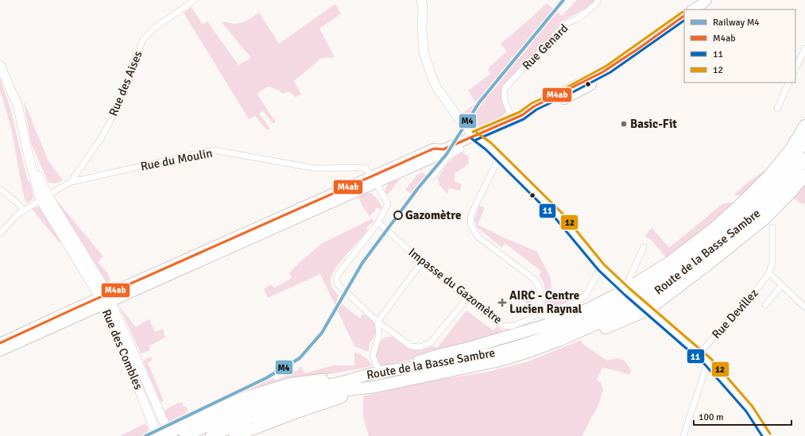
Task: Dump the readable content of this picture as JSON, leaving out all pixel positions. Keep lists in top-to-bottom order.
{
  "streets": {
    "highway": ["Route de la Basse Sambre"],
    "main road": ["Rue des Combles"],
    "street": [
      "Rue Genard",
      "Rue des Aises",
      "Rue du Moulin",
      "Impasse du Gazomètre",
      "Rue Devillez"
    ]
  },
  "crossings": [
    ["Rue des Aises", "Rue du Moulin"],
    ["Rue du Moulin", "Rue des Combles"]
  ],
  "places": {
    "other": ["Basic-Fit", "Gazomètre"],
    "health": ["AIRC - Centre Lucien Raynal"]
  },
  "lines": [
    "rail line M4",
    "transit line 12",
    "transit line M4ab",
    "transit line 11"
  ],
  "legend": [
    "Railway M4",
    "M4ab",
    "11",
    "12"
  ],
  "scale_bar": "100 m"
}
